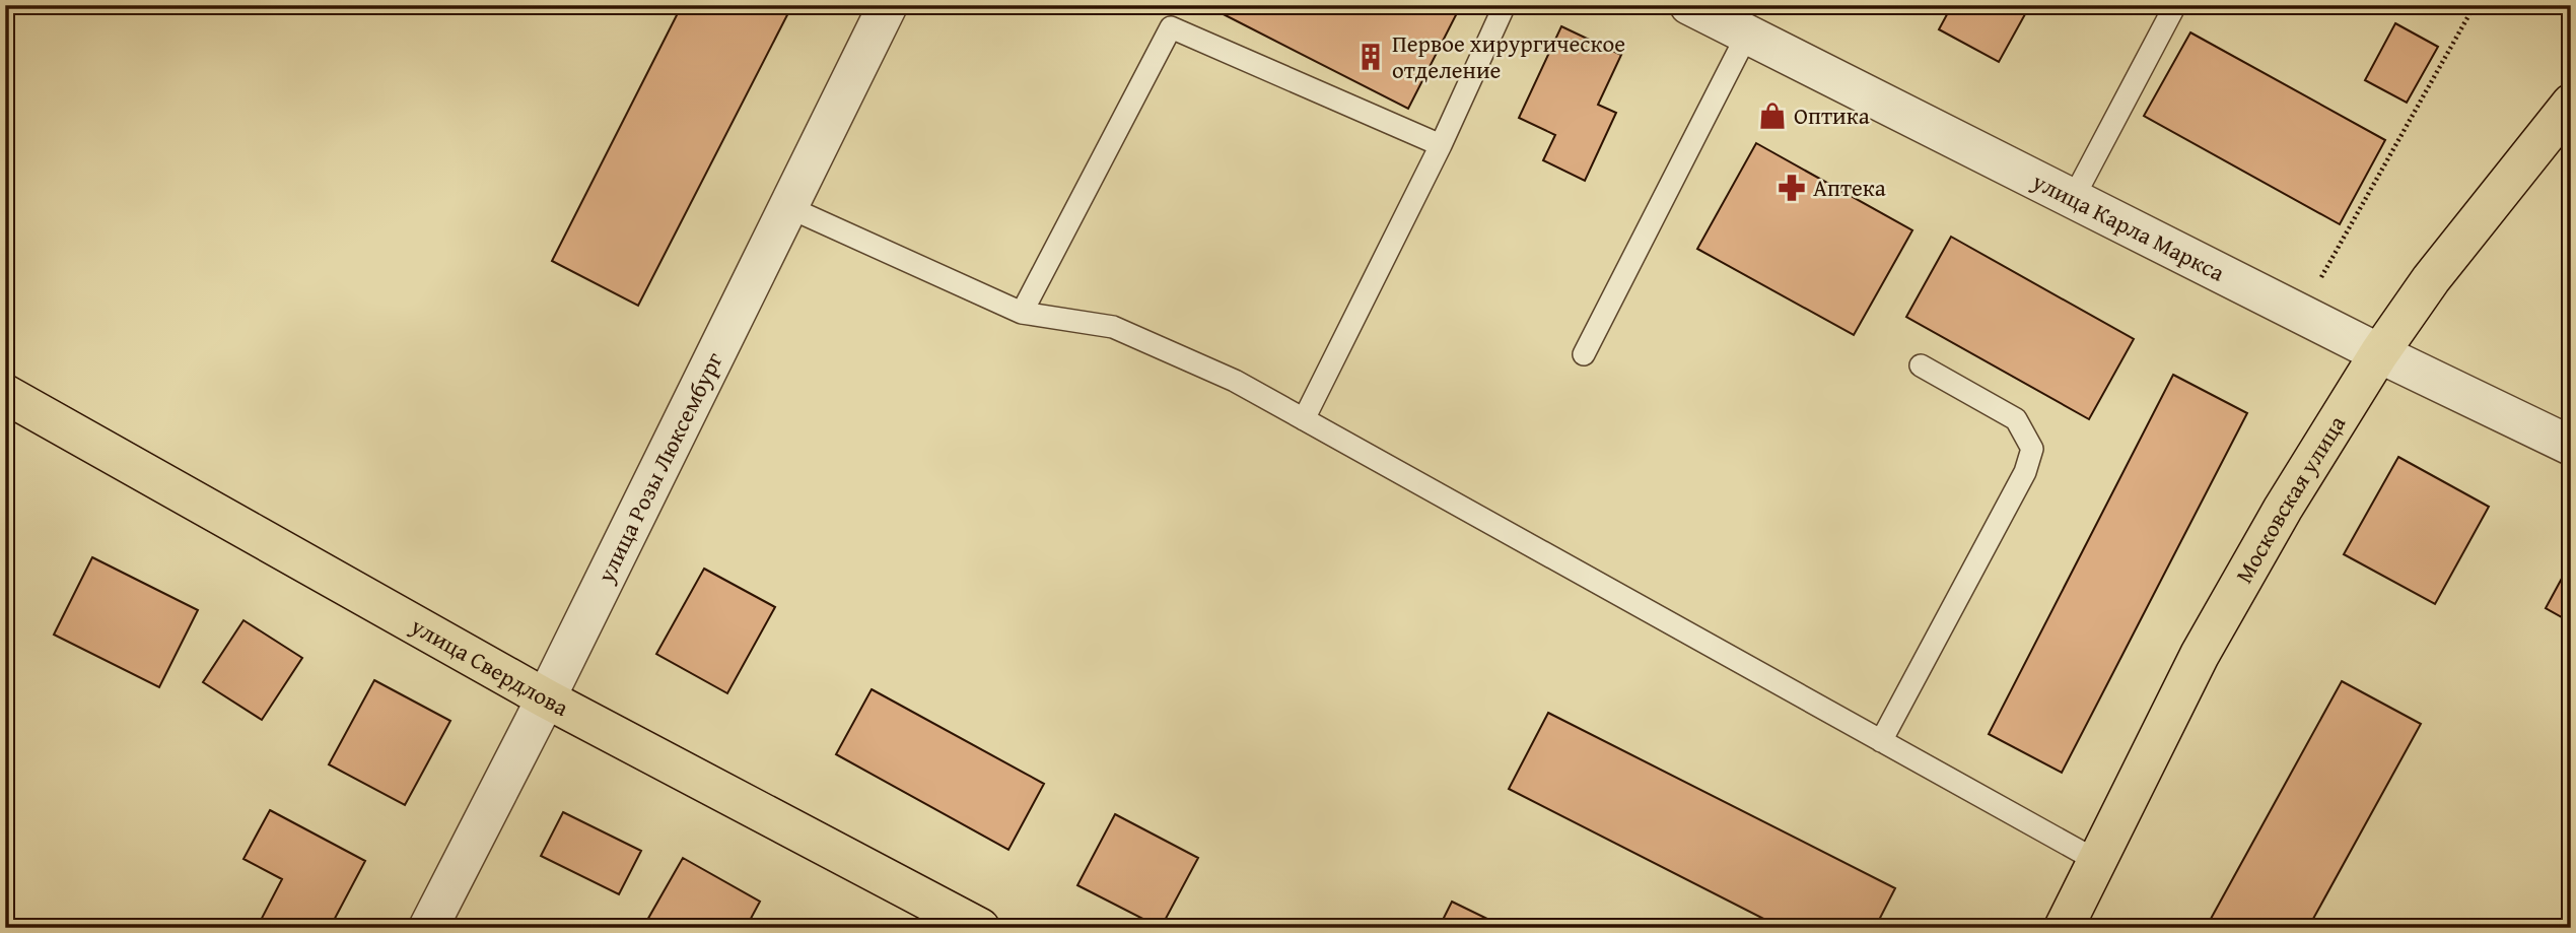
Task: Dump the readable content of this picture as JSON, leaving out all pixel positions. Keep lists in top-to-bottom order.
{
  "streets": {
    "main road": ["Московская улица", "улица Свердлова"],
    "street": ["улица Карла Маркса", "улица Розы Люксембург"]
  },
  "crossings": [
    ["улица Карла Маркса", "Московская улица"],
    ["улица Розы Люксембург", "улица Свердлова"]
  ],
  "places": {
    "building": ["Первое хирургическое отделение"],
    "shop": ["Оптика"],
    "pharmacy": ["Аптека"]
  }
}
